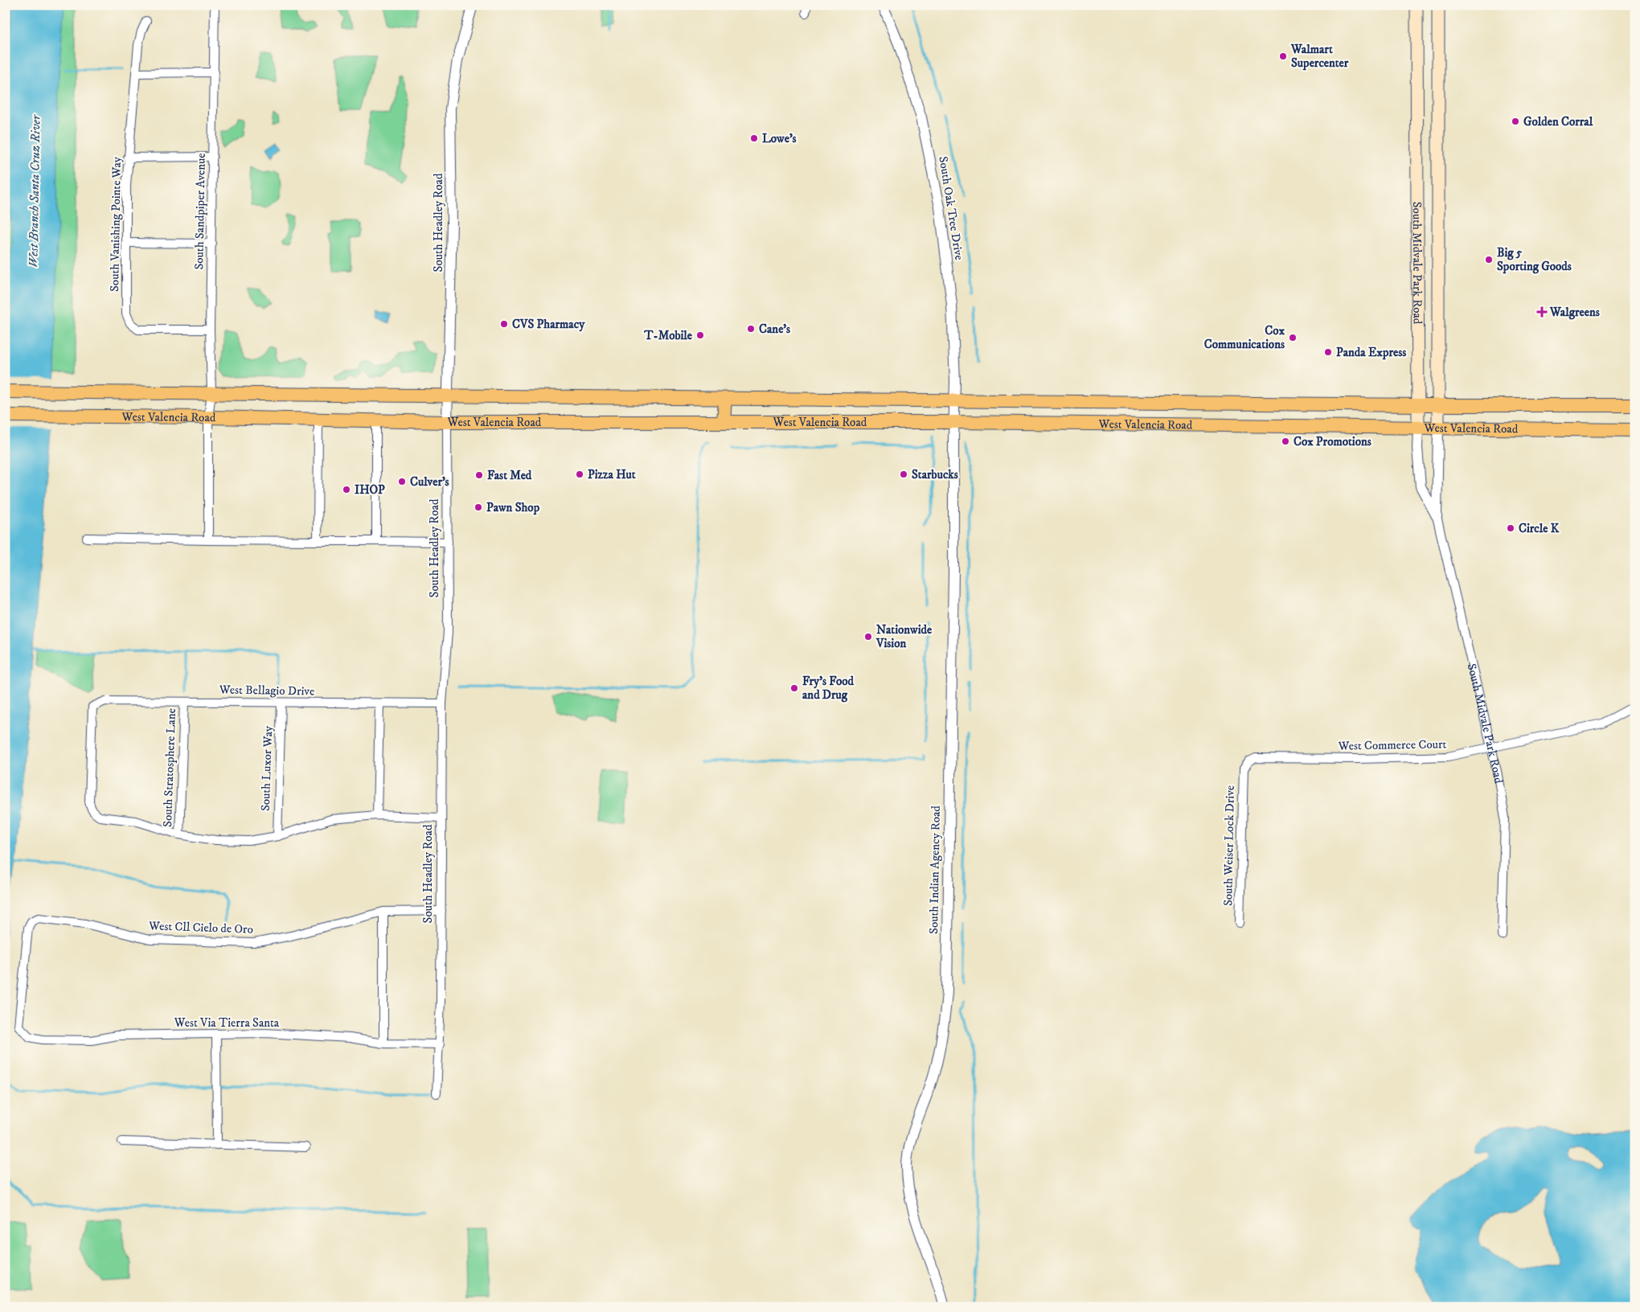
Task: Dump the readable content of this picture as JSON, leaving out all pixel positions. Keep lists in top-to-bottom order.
{
  "streets": {
    "main road": ["South Midvale Park Road", "West Valencia Road"],
    "street": [
      "South Oak Tree Drive",
      "South Sandpiper Avenue",
      "South Headley Road",
      "South Vanishing Pointe Way",
      "West Bellagio Drive",
      "West Commerce Court",
      "South Stratosphere Lane",
      "South Luxor Way",
      "South Weiser Lock Drive",
      "South Indian Agency Road",
      "West Cll Cielo de Oro",
      "West Via Tierra Santa"
    ]
  },
  "crossings": [
    ["South Oak Tree Drive", "West Valencia Road"],
    ["South Oak Tree Drive", "South Indian Agency Road"],
    ["South Sandpiper Avenue", "South Vanishing Pointe Way"],
    ["South Sandpiper Avenue", "West Valencia Road"],
    ["South Headley Road", "West Valencia Road"],
    ["South Headley Road", "West Bellagio Drive"],
    ["South Headley Road", "West Cll Cielo de Oro"],
    ["South Headley Road", "West Via Tierra Santa"],
    ["South Midvale Park Road", "West Valencia Road"],
    ["South Midvale Park Road", "West Commerce Court"],
    ["West Valencia Road", "South Indian Agency Road"],
    ["West Bellagio Drive", "South Stratosphere Lane"],
    ["West Bellagio Drive", "South Luxor Way"],
    ["West Commerce Court", "South Weiser Lock Drive"],
    ["West Cll Cielo de Oro", "West Via Tierra Santa"]
  ],
  "water": ["West Branch Santa Cruz River"],
  "places": {
    "other": [
      "Walmart Supercenter",
      "Golden Corral",
      "Lowe’s",
      "Big 5 Sporting Goods",
      "CVS Pharmacy",
      "Cane's",
      "T-Mobile",
      "Cox Communications",
      "Panda Express",
      "Cox Promotions",
      "Pizza Hut",
      "Starbucks",
      "Fast Med",
      "Culver's",
      "IHOP",
      "Pawn Shop",
      "Circle K",
      "Nationwide Vision",
      "Fry's Food and Drug"
    ],
    "health": ["Walgreens"]
  }
}
